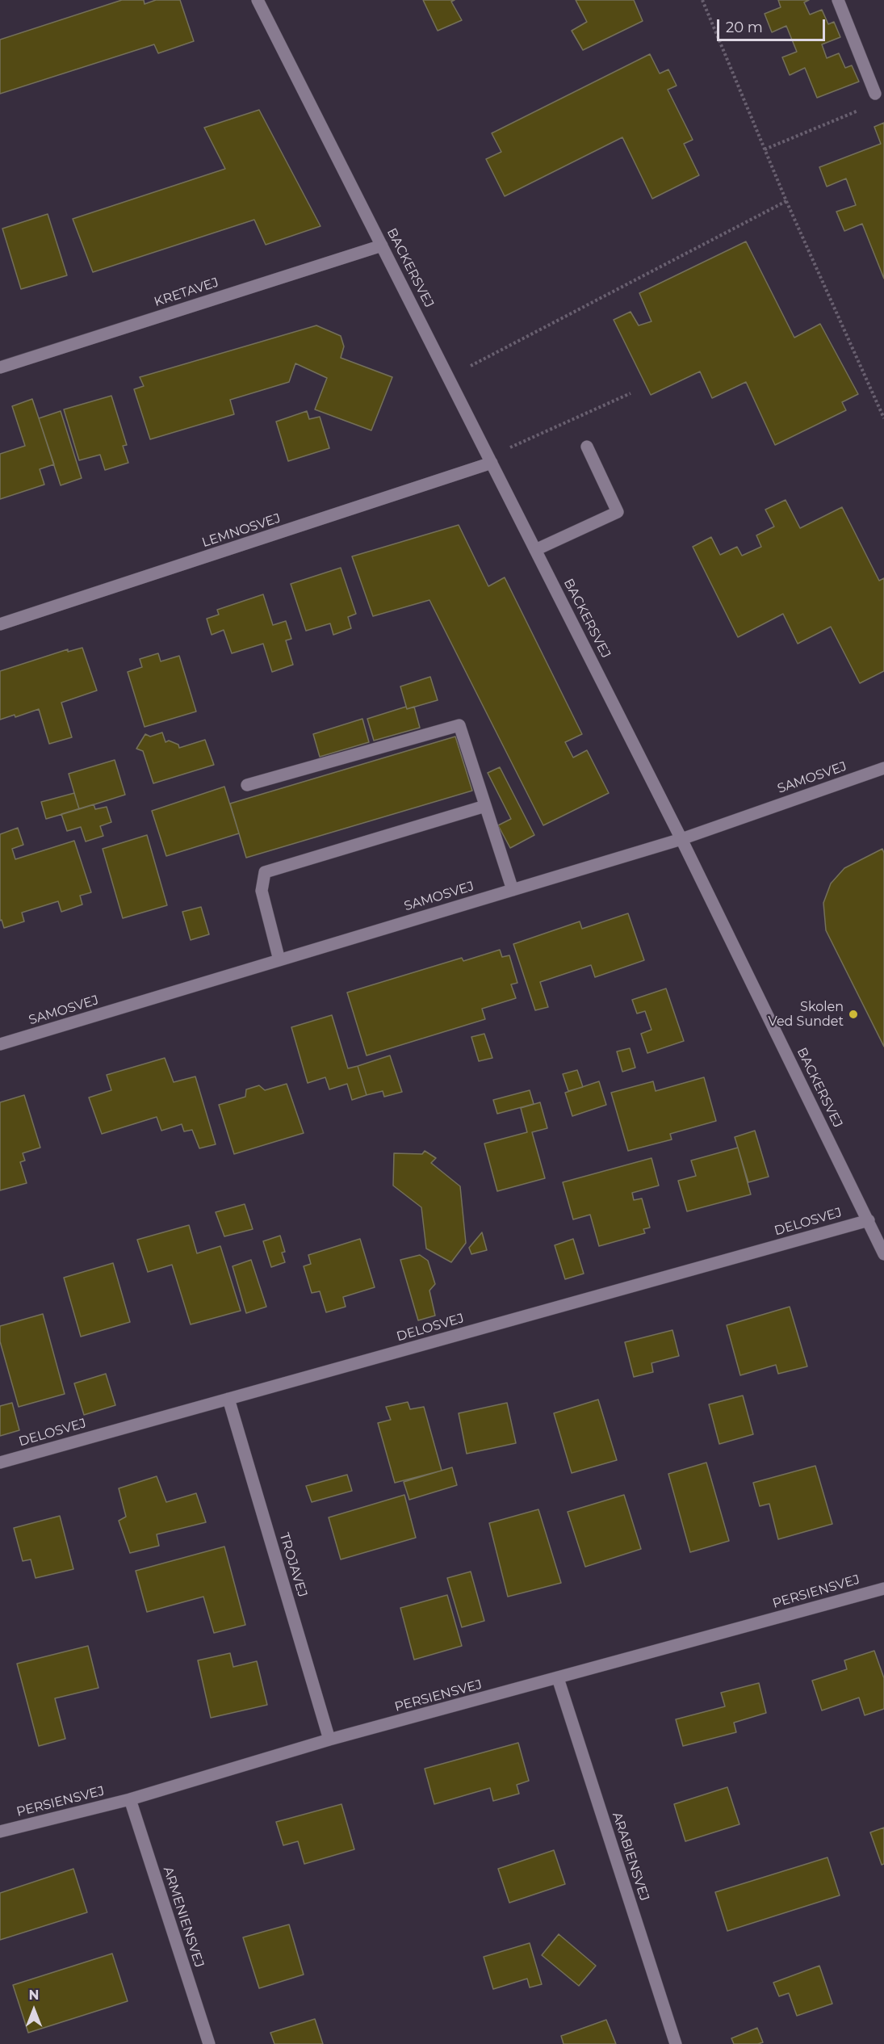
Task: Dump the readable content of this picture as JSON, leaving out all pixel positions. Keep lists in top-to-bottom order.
{
  "streets": {
    "street": [
      "BACKERSVEJ",
      "KRETAVEJ",
      "LEMNOSVEJ",
      "SAMOSVEJ",
      "DELOSVEJ",
      "TROJAVEJ",
      "PERSIENSVEJ",
      "ARABIENSVEJ",
      "ARMENIENSVEJ"
    ]
  },
  "crossings": [
    ["BACKERSVEJ", "KRETAVEJ"],
    ["BACKERSVEJ", "LEMNOSVEJ"],
    ["BACKERSVEJ", "SAMOSVEJ"],
    ["BACKERSVEJ", "DELOSVEJ"],
    ["DELOSVEJ", "TROJAVEJ"],
    ["TROJAVEJ", "PERSIENSVEJ"],
    ["PERSIENSVEJ", "ARABIENSVEJ"],
    ["PERSIENSVEJ", "ARMENIENSVEJ"]
  ],
  "places": ["Skolen Ved Sundet"],
  "scale_bar": "20 m",
  "north": "top"
}
